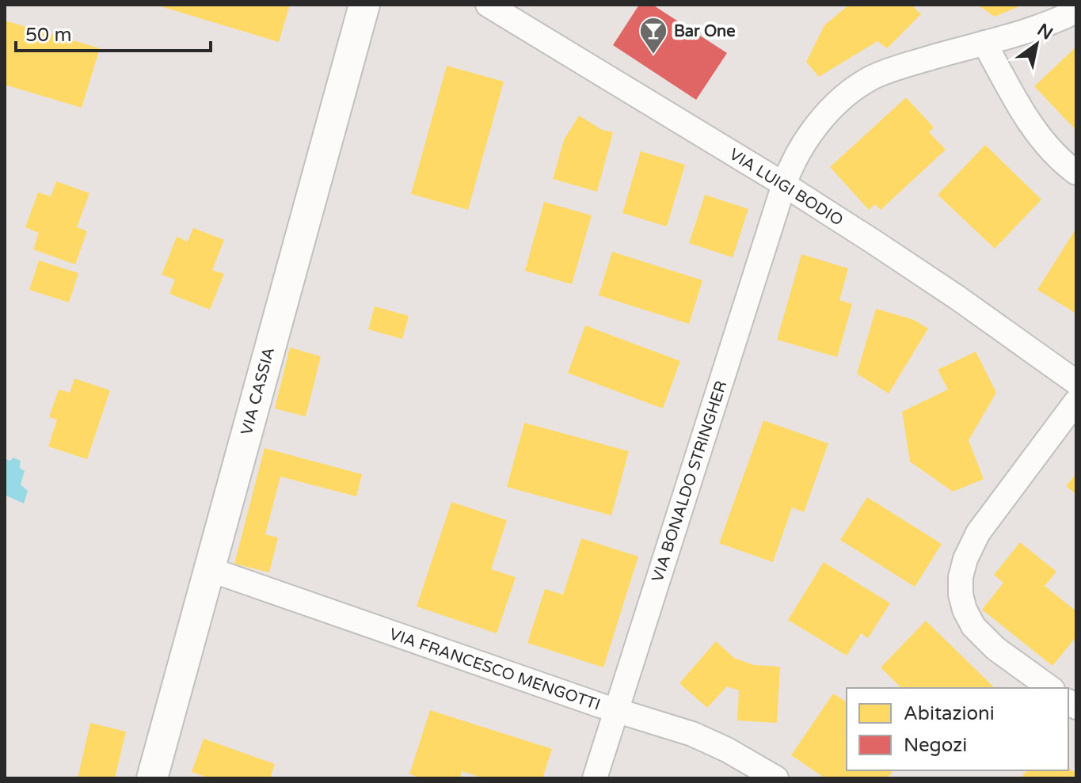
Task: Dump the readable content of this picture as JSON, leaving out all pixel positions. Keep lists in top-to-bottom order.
{
  "streets": {
    "street": [
      "VIA LUIGI BODIO",
      "VIA CASSIA",
      "VIA BONALDO STRINGHER",
      "VIA FRANCESCO MENGOTTI"
    ]
  },
  "crossings": [
    ["VIA LUIGI BODIO", "VIA BONALDO STRINGHER"],
    ["VIA CASSIA", "VIA FRANCESCO MENGOTTI"],
    ["VIA BONALDO STRINGHER", "VIA FRANCESCO MENGOTTI"]
  ],
  "places": {
    "bar": ["Bar One"]
  },
  "legend": ["Abitazioni", "Negozi"],
  "scale_bar": "50 m",
  "north": "top right"
}
